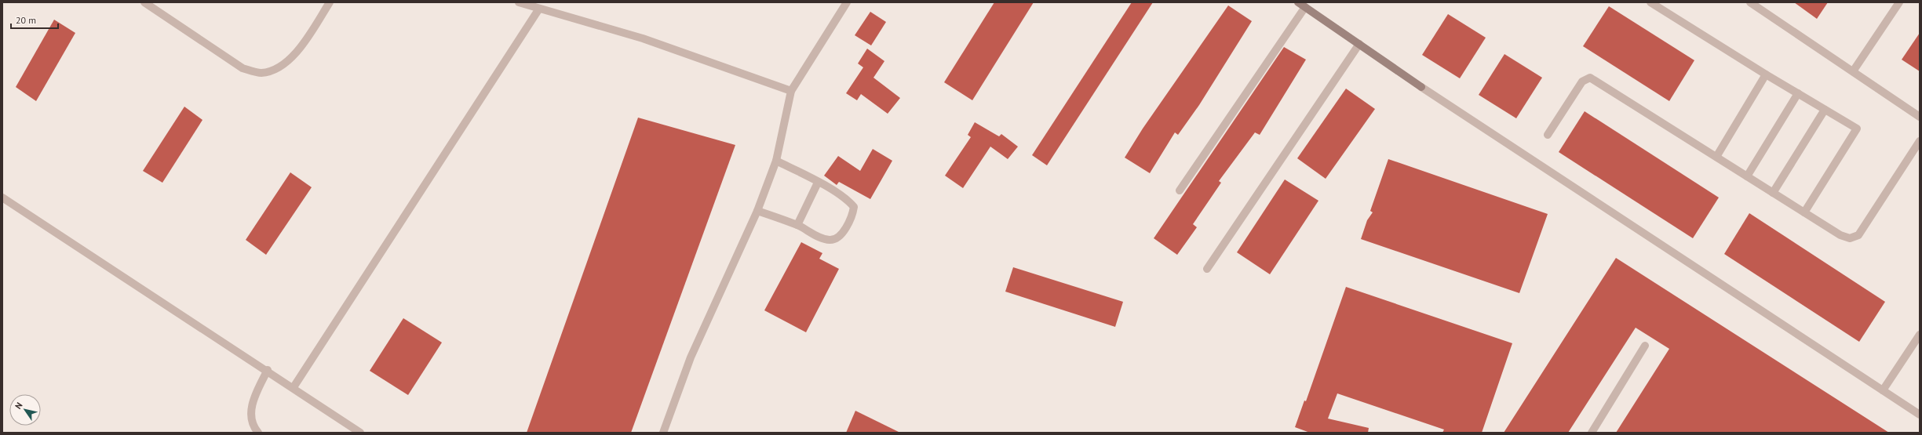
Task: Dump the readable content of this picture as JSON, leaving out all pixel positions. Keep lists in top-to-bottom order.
{
  "scale_bar": "20 m",
  "north": "top left"
}
